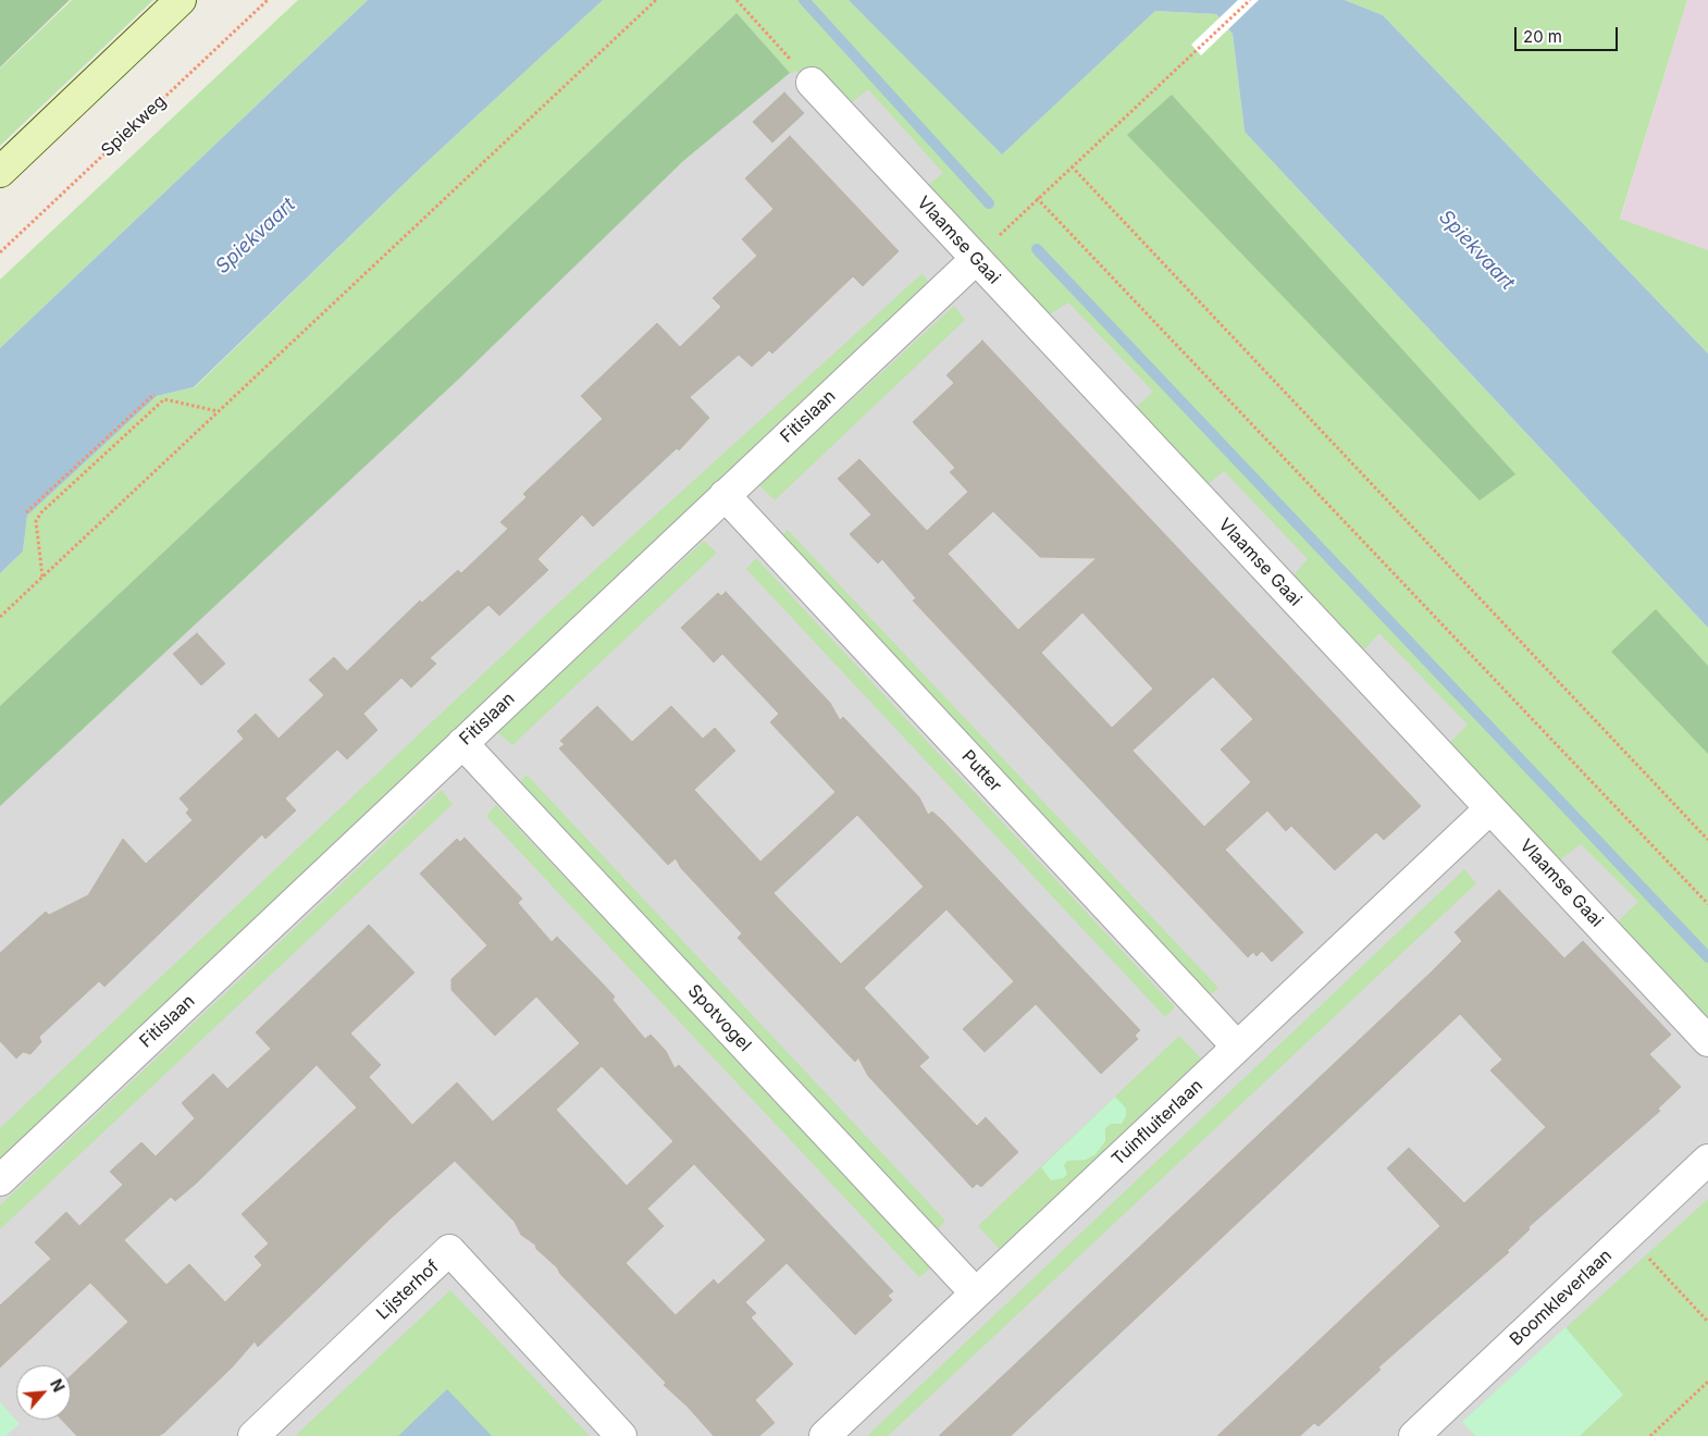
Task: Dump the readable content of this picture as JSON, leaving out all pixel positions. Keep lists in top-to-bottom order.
{
  "streets": {
    "street": [
      "Vlaamse Gaai",
      "Fitislaan",
      "Putter",
      "Spotvogel",
      "Tuinfluiterlaan",
      "Lijsterhof",
      "Boomkleverlaan"
    ],
    "path": ["Spiekweg"]
  },
  "crossings": [
    ["Vlaamse Gaai", "Fitislaan"],
    ["Vlaamse Gaai", "Tuinfluiterlaan"],
    ["Fitislaan", "Putter"],
    ["Fitislaan", "Spotvogel"],
    ["Putter", "Tuinfluiterlaan"],
    ["Spotvogel", "Tuinfluiterlaan"]
  ],
  "water": ["Spiekvaart"],
  "scale_bar": "20 m",
  "north": "top right"
}
